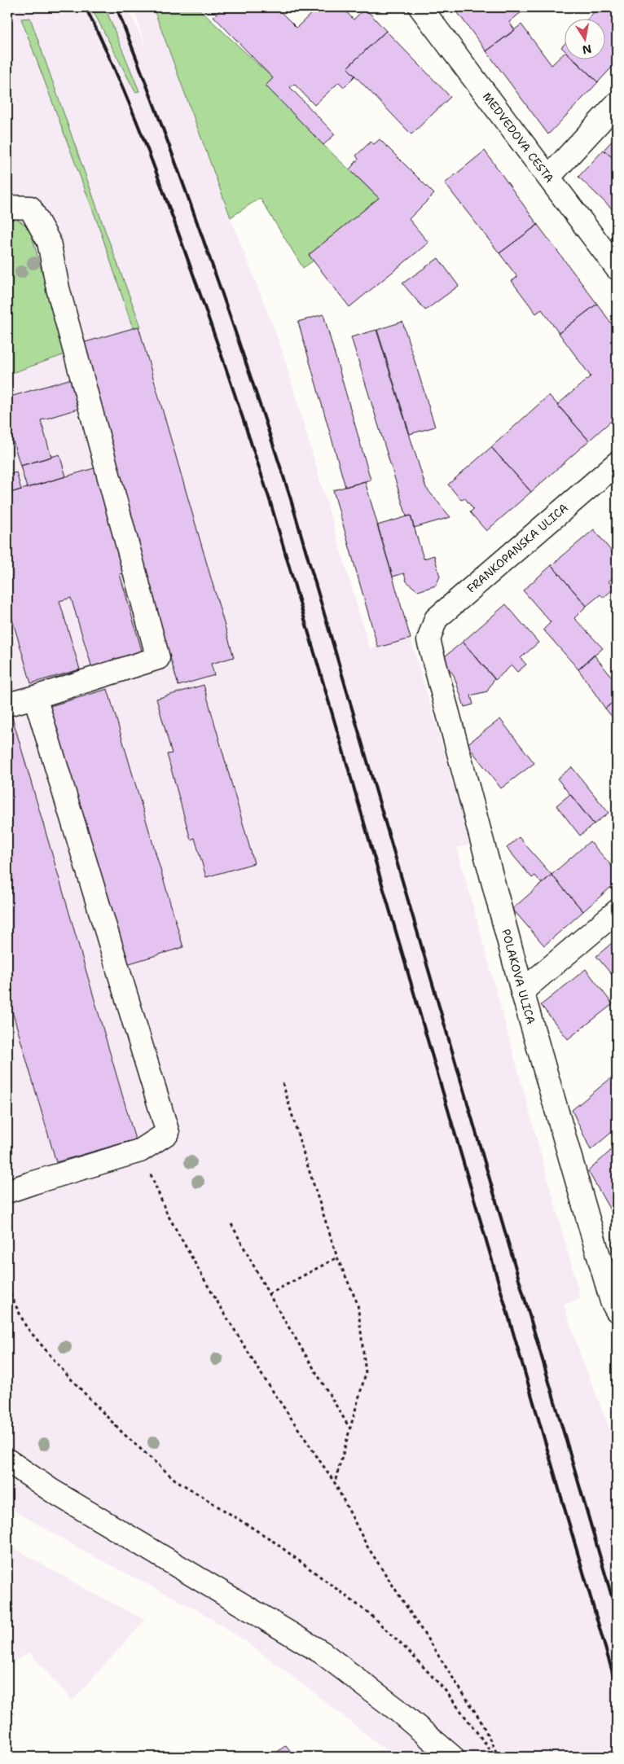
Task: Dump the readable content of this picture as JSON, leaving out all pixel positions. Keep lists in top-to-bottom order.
{
  "streets": {
    "street": ["MEDVEDOVA CESTA", "FRANKOPANSKA ULICA", "POLAKOVA ULICA"]
  },
  "crossings": [
    ["FRANKOPANSKA ULICA", "POLAKOVA ULICA"]
  ],
  "north": "bottom"
}
